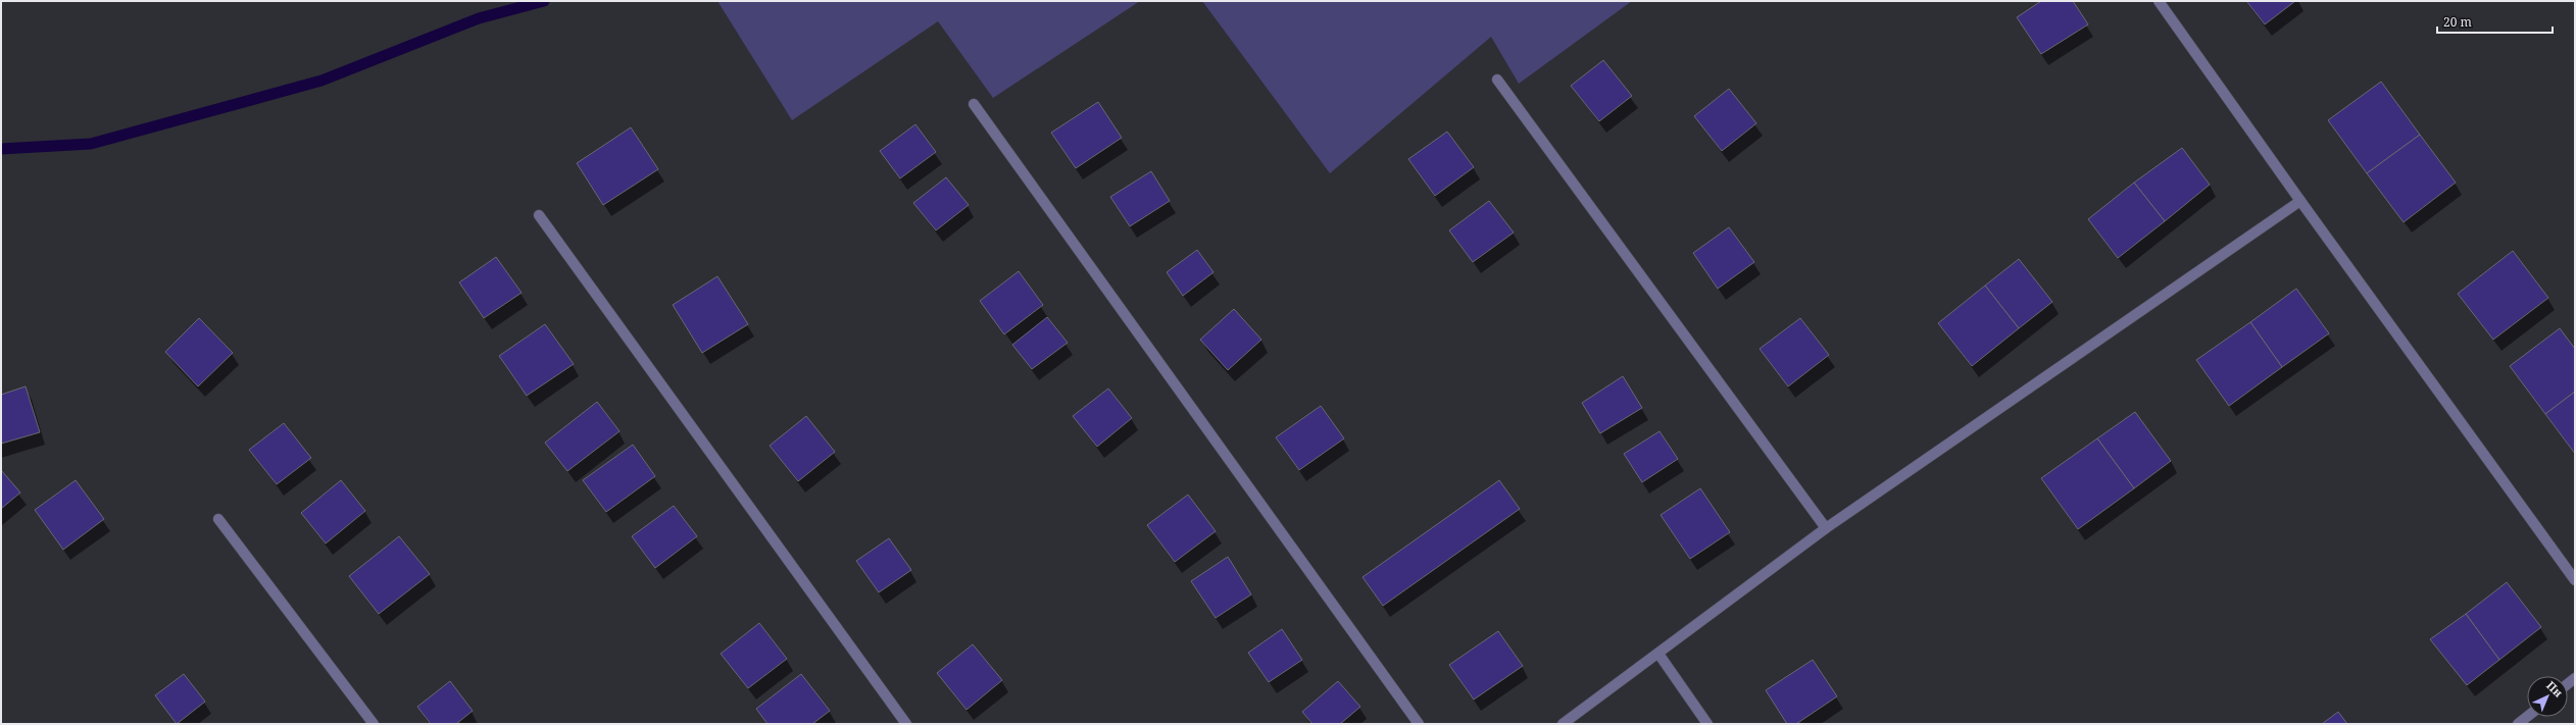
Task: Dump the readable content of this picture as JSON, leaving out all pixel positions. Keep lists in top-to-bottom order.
{
  "scale_bar": "20 m",
  "north": "top right"
}
